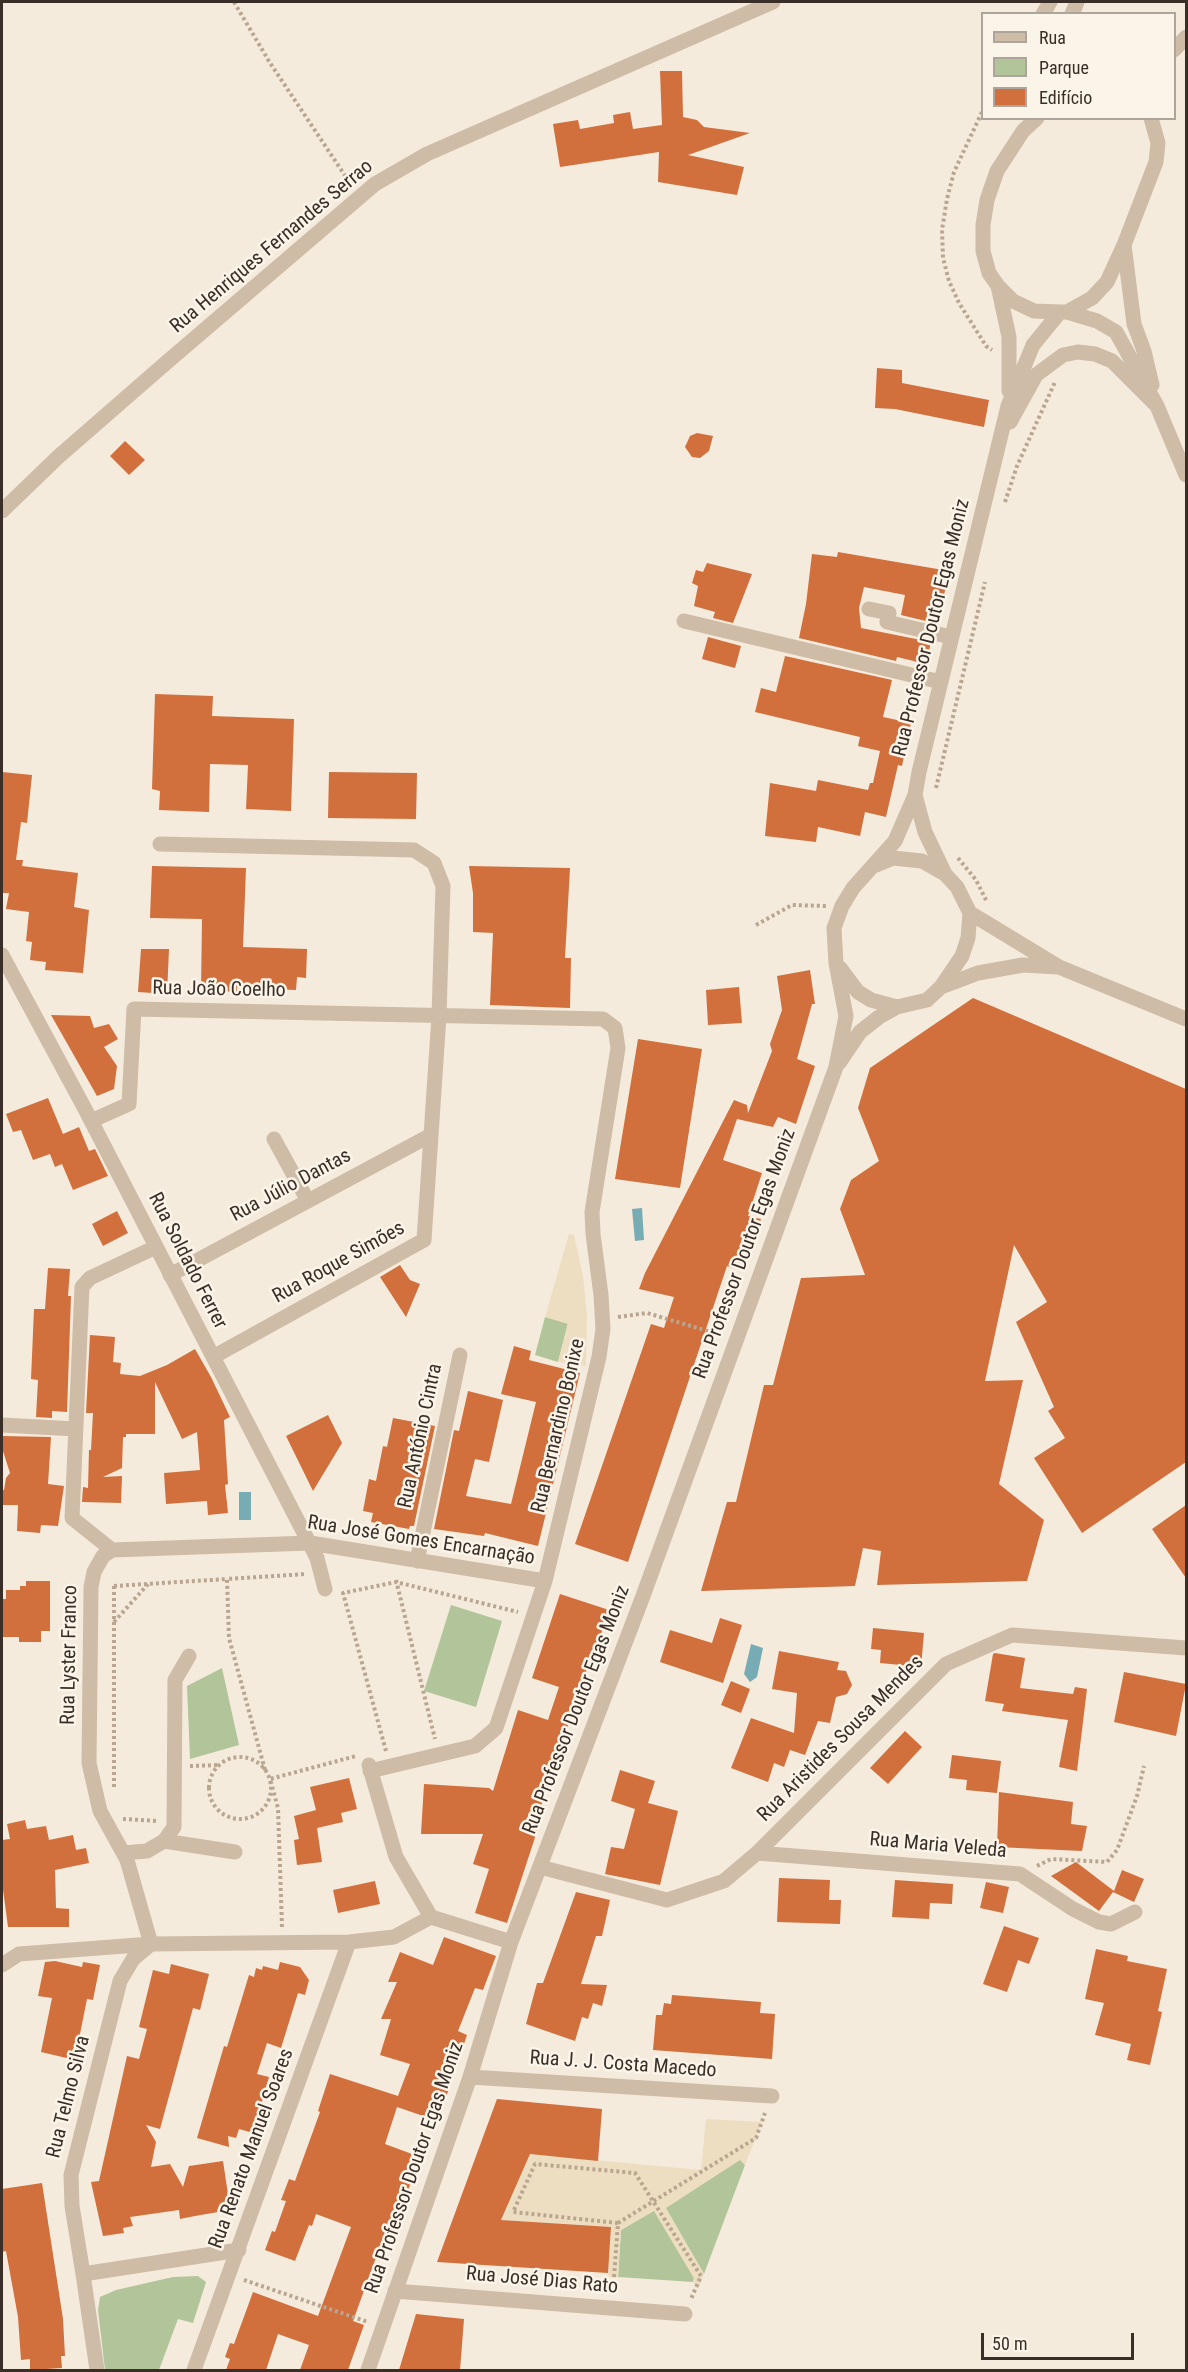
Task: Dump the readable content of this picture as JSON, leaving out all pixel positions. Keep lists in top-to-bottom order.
{
  "streets": {
    "street": [
      "Rua Henriques Fernandes Serrao",
      "Rua Professor Doutor Egas Moniz",
      "Rua João Coelho",
      "Rua Júlio Dantas",
      "Rua Soldado Ferrer",
      "Rua Roque Simões",
      "Rua Bernardino Bonixe",
      "Rua António Cintra",
      "Rua José Gomes Encarnação",
      "Rua Lyster Franco",
      "Rua Aristides Sousa Mendes",
      "Rua Maria Veleda",
      "Rua J. J. Costa Macedo",
      "Rua Telmo Silva",
      "Rua Renato Manuel Soares",
      "Rua José Dias Rato"
    ]
  },
  "crossings": [
    ["Rua Professor Doutor Egas Moniz", "Rua Aristides Sousa Mendes"],
    ["Rua Professor Doutor Egas Moniz", "Rua J. J. Costa Macedo"],
    ["Rua Professor Doutor Egas Moniz", "Rua José Dias Rato"],
    ["Rua João Coelho", "Rua Soldado Ferrer"],
    ["Rua João Coelho", "Rua Bernardino Bonixe"],
    ["Rua Júlio Dantas", "Rua Soldado Ferrer"],
    ["Rua Júlio Dantas", "Rua Roque Simões"],
    ["Rua Soldado Ferrer", "Rua Roque Simões"],
    ["Rua Soldado Ferrer", "Rua José Gomes Encarnação"],
    ["Rua Bernardino Bonixe", "Rua José Gomes Encarnação"],
    ["Rua António Cintra", "Rua José Gomes Encarnação"],
    ["Rua José Gomes Encarnação", "Rua Lyster Franco"],
    ["Rua Lyster Franco", "Rua Telmo Silva"],
    ["Rua Aristides Sousa Mendes", "Rua Maria Veleda"]
  ],
  "legend": ["Rua", "Parque", "Edifício"],
  "scale_bar": "50 m"
}
